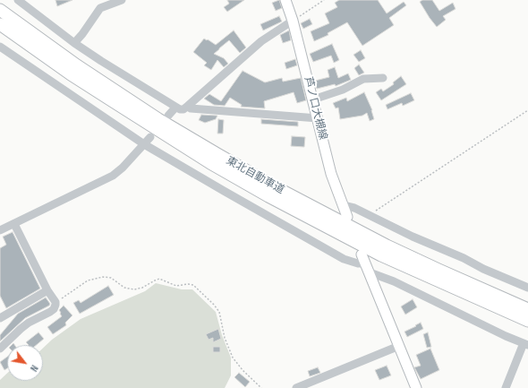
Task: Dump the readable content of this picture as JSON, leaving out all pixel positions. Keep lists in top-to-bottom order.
{
  "streets": {
    "highway": ["東北自動車道"],
    "main road": ["芦ノ口大槻線"]
  },
  "north": "bottom right"
}
